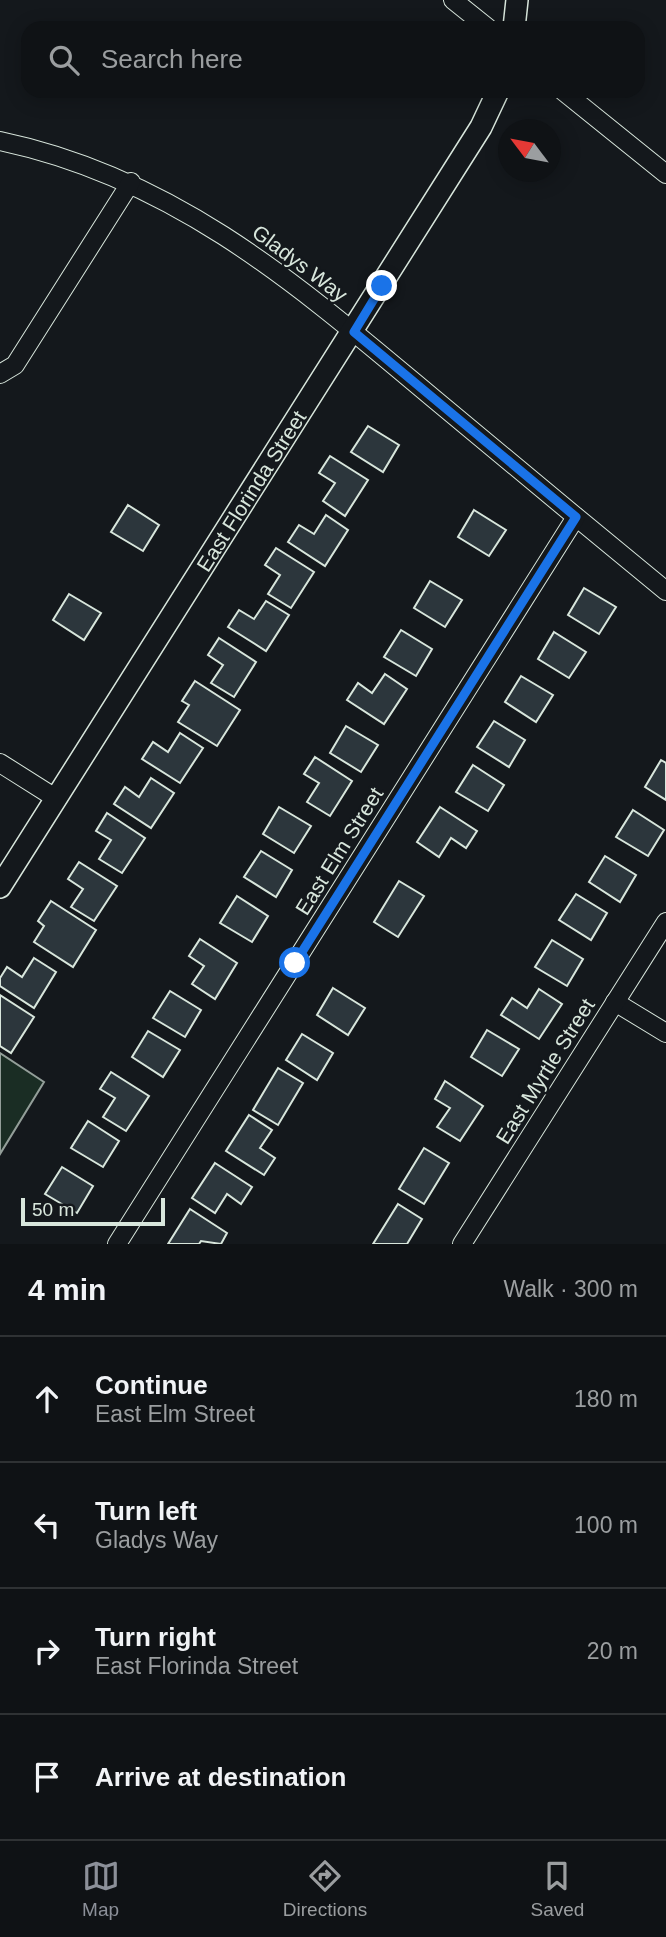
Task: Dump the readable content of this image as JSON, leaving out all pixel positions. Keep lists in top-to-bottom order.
{
  "streets": {
    "street": [
      "Gladys Way",
      "East Florinda Street",
      "East Elm Street",
      "East Myrtle Street"
    ]
  },
  "crossings": [
    ["Gladys Way", "East Florinda Street"],
    ["Gladys Way", "East Elm Street"]
  ],
  "scale_bar": "50 m",
  "north": "top left",
  "page": {
    "search": "Search here",
    "scale": "50 m",
    "heading": ["4 min", "Walk · 300 m"],
    "list": [
      ["Continue", "East Elm Street", "180 m"],
      ["Turn left", "Gladys Way", "100 m"],
      ["Turn right", "East Florinda Street", "20 m"],
      "Arrive at destination"
    ],
    "nav": ["Map", "Directions", "Saved"]
  }
}
